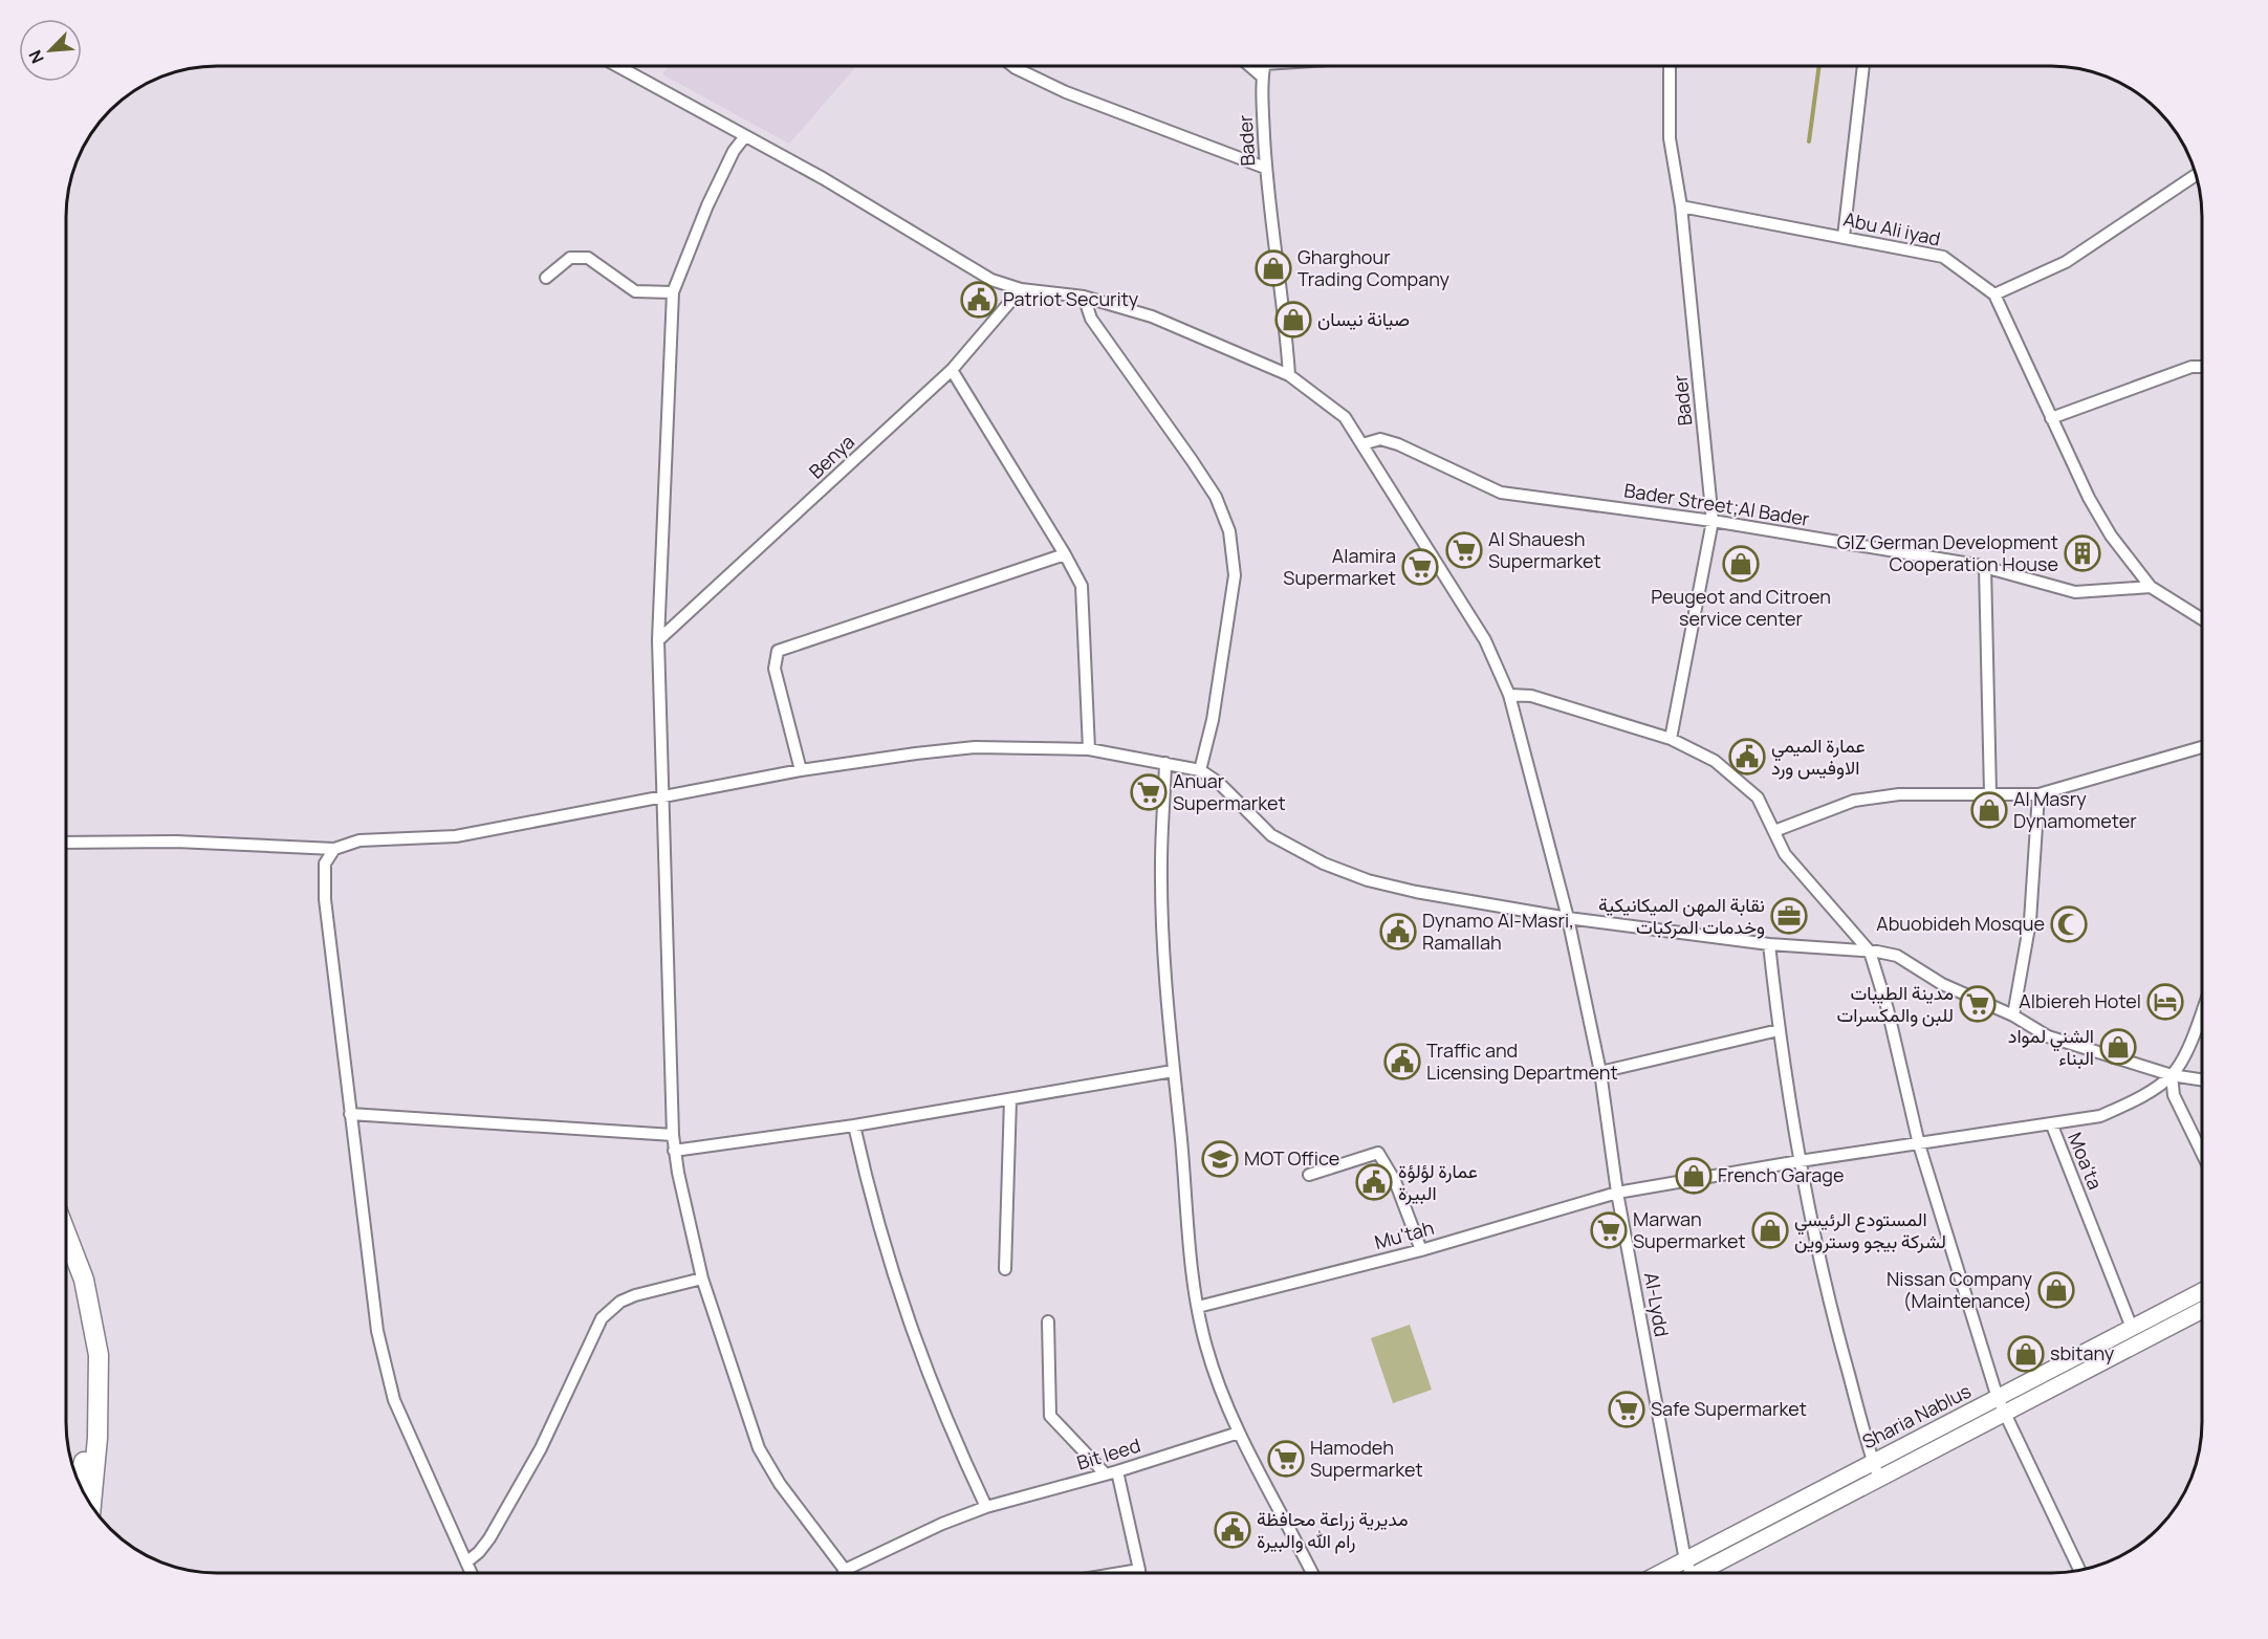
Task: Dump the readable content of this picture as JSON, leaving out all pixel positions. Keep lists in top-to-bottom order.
{
  "streets": {
    "main road": ["Sharia Nablus"],
    "street": [
      "Bader",
      "Abu Ali iyad",
      "Benya",
      "Bader Street;Al Bader",
      "Moa'ta",
      "Mu'tah",
      "Al-Lydd",
      "Bit leed"
    ]
  },
  "crossings": [
    ["Bader", "Abu Ali iyad"],
    ["Bader", "Bader Street;Al Bader"],
    ["Bader", "Al-Lydd"],
    ["Benya", "Al-Lydd"],
    ["Bader Street;Al Bader", "Al-Lydd"],
    ["Moa'ta", "Mu'tah"],
    ["Moa'ta", "Sharia Nablus"],
    ["Mu'tah", "Al-Lydd"],
    ["Al-Lydd", "Sharia Nablus"]
  ],
  "places": {
    "shop": [
      "Gharghour Trading Company",
      "صيانة نيسان",
      "Peugeot and Citroen service center",
      "Al Masry Dynamometer",
      "الشني لمواد البناء",
      "French Garage",
      "المستودع الرئيسي لشركة بيجو وستروين",
      "Nissan Company (Maintenance)",
      "sbitany"
    ],
    "public building": [
      "Patriot Security",
      "عمارة الميمي الاوفيس ورد",
      "Dynamo Al-Masri, Ramallah",
      "Traffic and Licensing Department",
      "عمارة لؤلؤة البيرة",
      "مديرية زراعة محافظة رام الله والبيرة"
    ],
    "supermarket": [
      "Al Shauesh Supermarket",
      "Alamira Supermarket",
      "Anuar Supermarket",
      "مدينة الطيبات للبن والمكسرات",
      "Marwan Supermarket",
      "Safe Supermarket",
      "Hamodeh Supermarket"
    ],
    "building": ["GIZ German Development Cooperation House"],
    "office": ["نقابة المهن الميكانيكية وخدمات المركبات"],
    "mosque": ["Abuobideh Mosque"],
    "hotel": ["Albiereh Hotel"],
    "school or university": ["MOT Office"]
  },
  "north": "bottom left"
}
